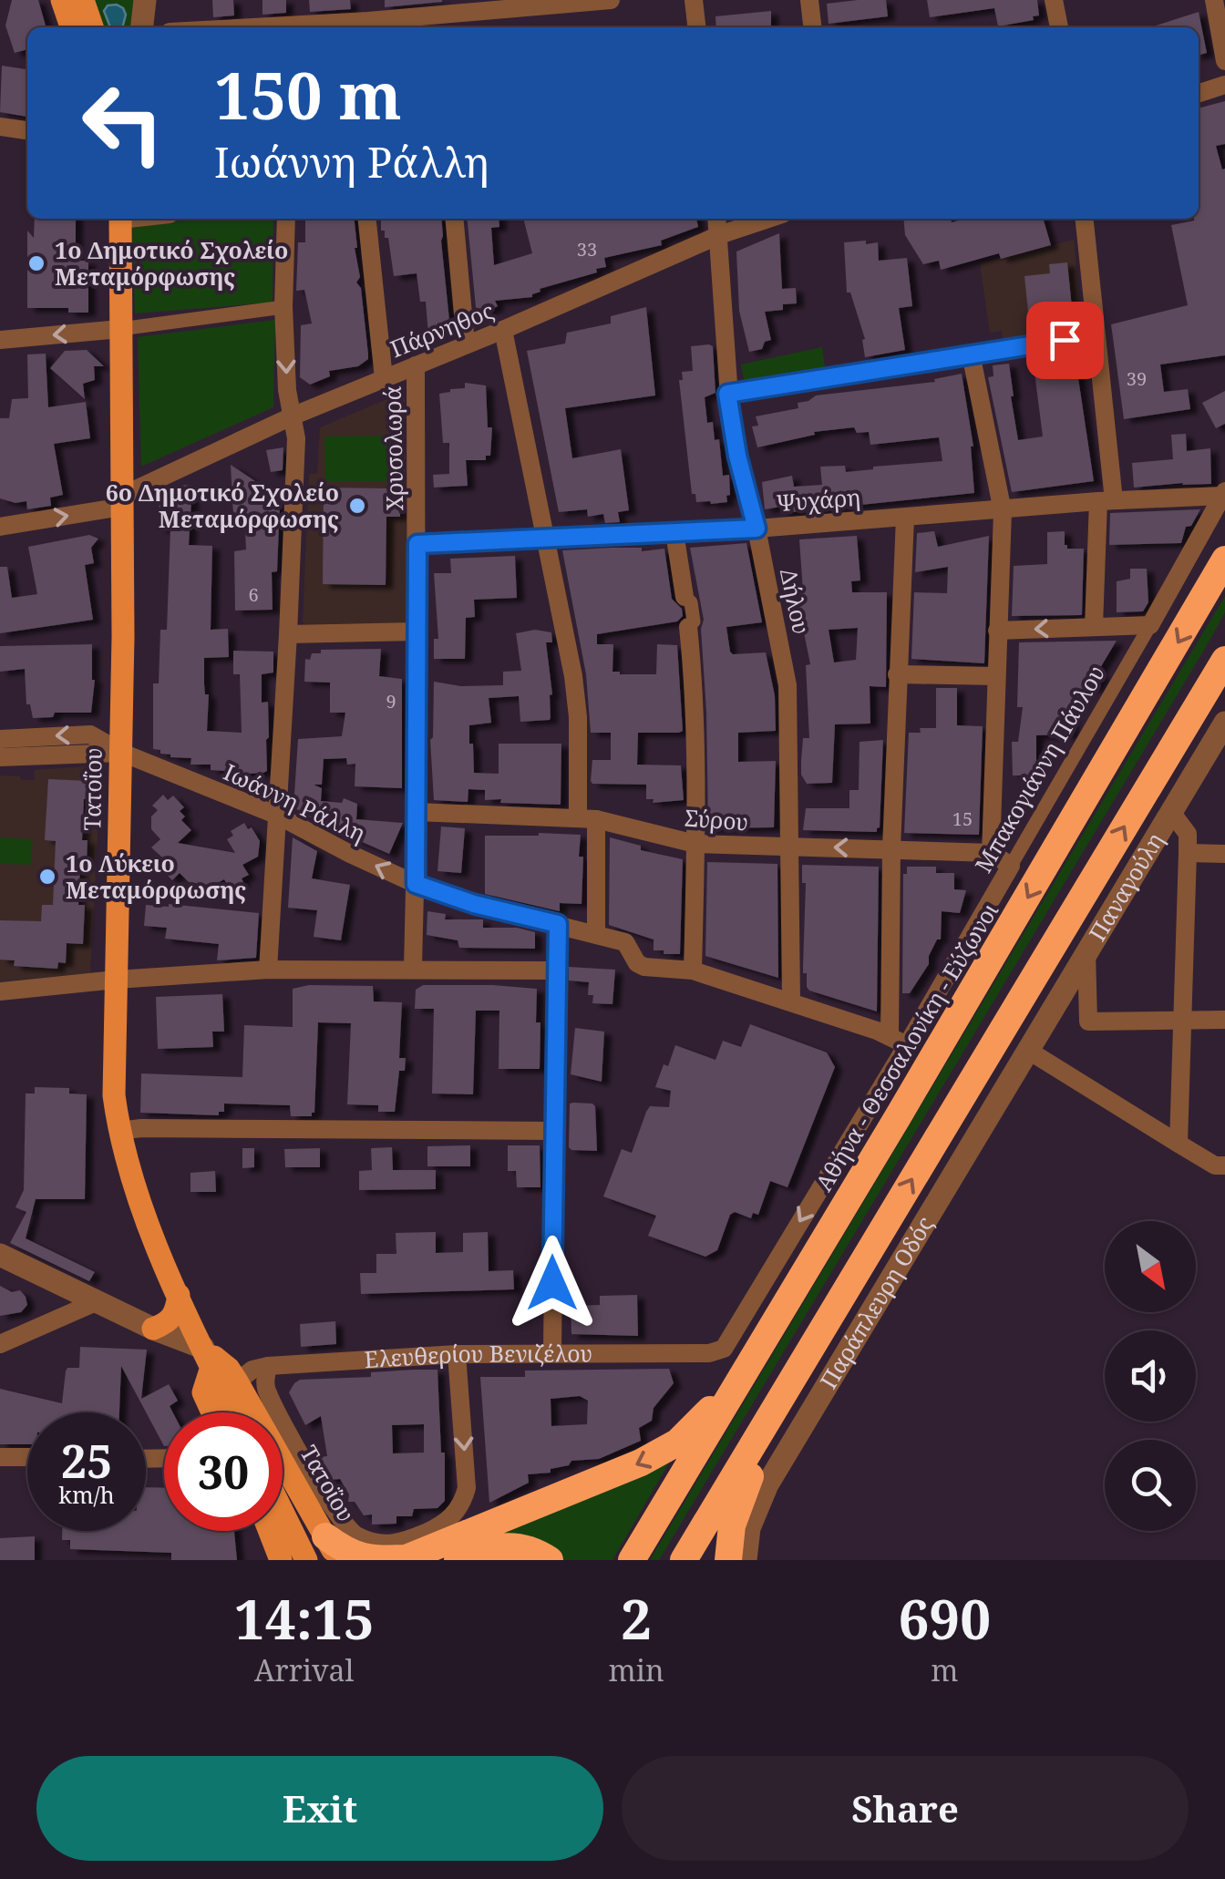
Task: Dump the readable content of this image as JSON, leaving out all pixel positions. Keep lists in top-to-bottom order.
{
  "streets": {
    "highway": ["Αθήνα - Θεσσαλονίκη - Εύζωνοι"],
    "main road": ["Τατοΐου"],
    "street": [
      "Πάρνηθος",
      "Χρυσολωρά",
      "Ψυχάρη",
      "Δήλου",
      "Μπακογιάννη Πάυλου",
      "Ιωάννη Ράλλη",
      "Σύρου",
      "Παναγούλη",
      "Παράπλευρη Οδός",
      "Ελευθερίου Βενιζέλου"
    ]
  },
  "crossings": [
    ["Πάρνηθος", "Χρυσολωρά"],
    ["Πάρνηθος", "Δήλου"],
    ["Πάρνηθος", "Τατοΐου"],
    ["Χρυσολωρά", "Ψυχάρη"],
    ["Χρυσολωρά", "Ιωάννη Ράλλη"],
    ["Χρυσολωρά", "Σύρου"],
    ["Ψυχάρη", "Δήλου"],
    ["Ψυχάρη", "Μπακογιάννη Πάυλου"],
    ["Δήλου", "Ιωάννη Ράλλη"],
    ["Δήλου", "Σύρου"],
    ["Μπακογιάννη Πάυλου", "Ιωάννη Ράλλη"],
    ["Μπακογιάννη Πάυλου", "Σύρου"],
    ["Μπακογιάννη Πάυλου", "Ελευθερίου Βενιζέλου"],
    ["Τατοΐου", "Ιωάννη Ράλλη"],
    ["Τατοΐου", "Ελευθερίου Βενιζέλου"],
    ["Παναγούλη", "Παράπλευρη Οδός"]
  ],
  "one_way": ["Μπακογιάννη Πάυλου"],
  "places": ["1ο Δημοτικό Σχολείο Μεταμόρφωσης", "6ο Δημοτικό Σχολείο Μεταμόρφωσης", "1ο Λύκειο Μεταμόρφωσης"],
  "house_numbers": [
    "33",
    "39",
    "6",
    "9",
    "15"
  ],
  "north": "bottom right",
  "page": {
    "turn": ["150 m", "Ιωάννη Ράλλη"],
    "speed": "25 km/h",
    "limit": "30",
    "eta": [
      "14:15",
      "Arrival",
      "2",
      "min",
      "690",
      "m"
    ],
    "buttons": ["Exit", "Share"]
  }
}
